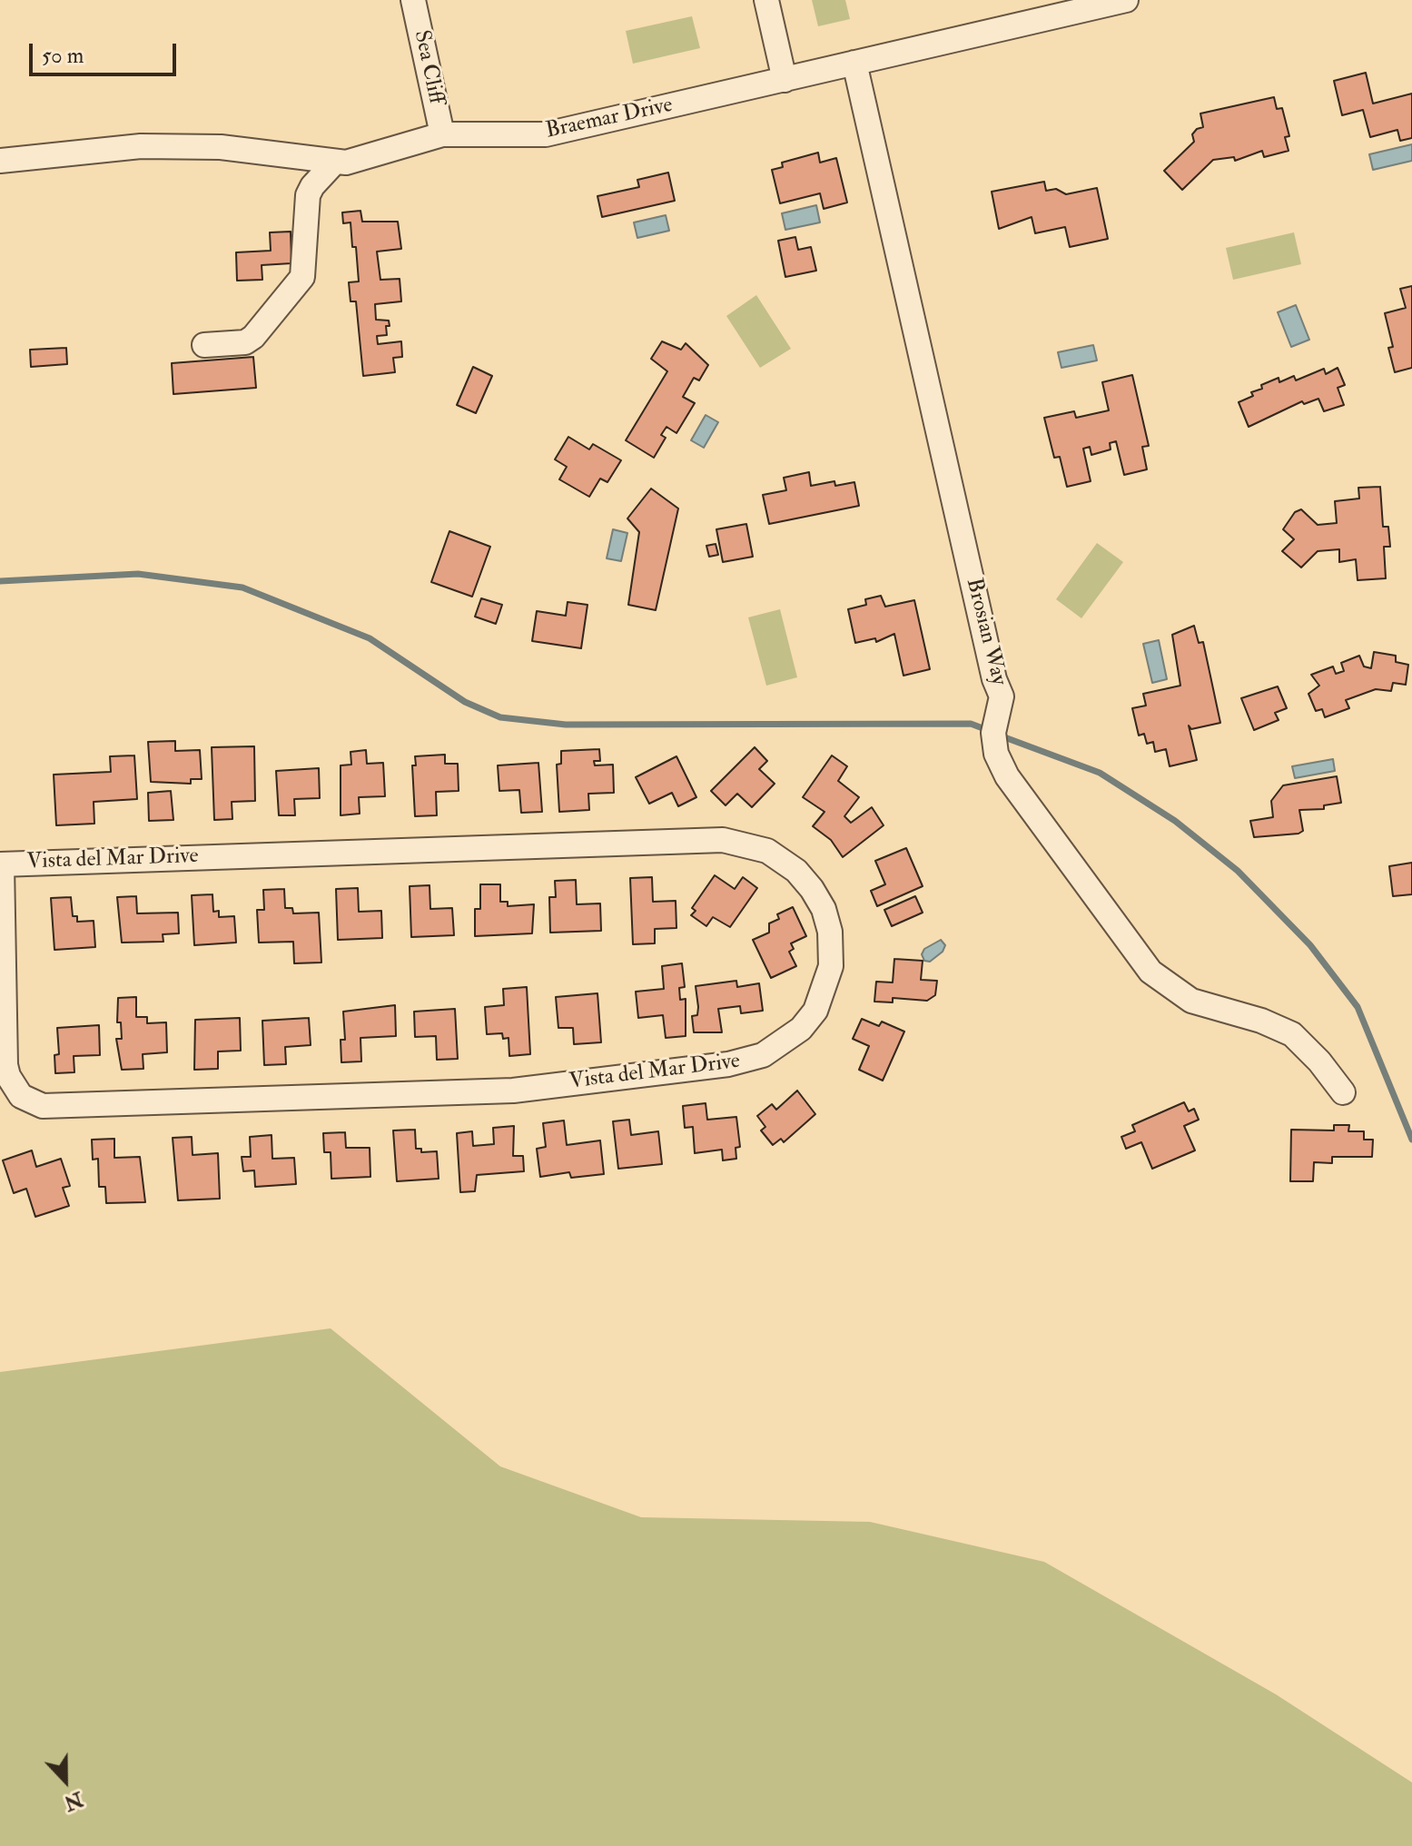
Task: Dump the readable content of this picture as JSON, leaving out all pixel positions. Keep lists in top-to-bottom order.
{
  "streets": {
    "street": [
      "Sea Cliff",
      "Braemar Drive",
      "Brosian Way",
      "Vista del Mar Drive"
    ]
  },
  "crossings": [
    ["Sea Cliff", "Braemar Drive"],
    ["Braemar Drive", "Brosian Way"]
  ],
  "scale_bar": "50 m",
  "north": "bottom"
}
